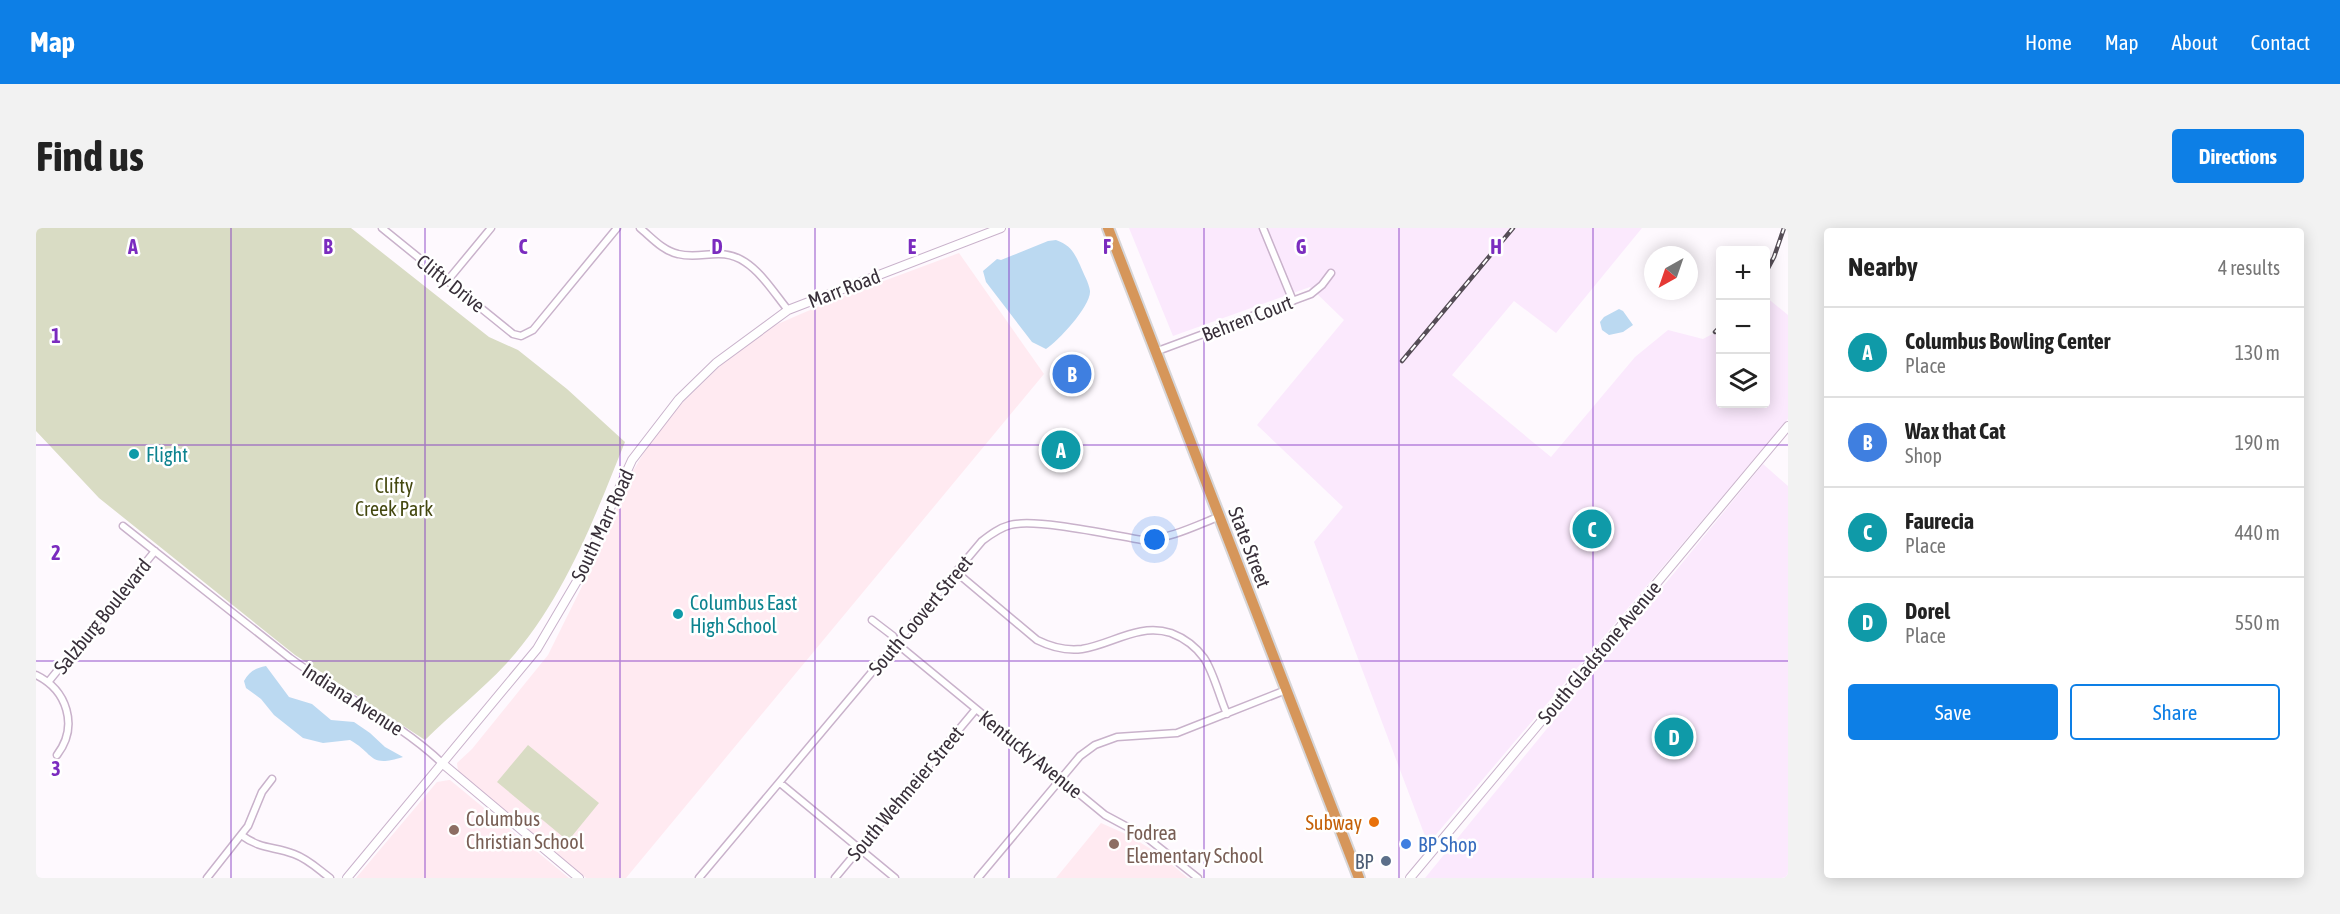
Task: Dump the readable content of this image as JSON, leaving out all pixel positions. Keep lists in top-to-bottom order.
{
  "streets": {
    "highway": ["State Street"],
    "street": [
      "Clifty Drive",
      "Marr Road",
      "Behren Court",
      "South Marr Road",
      "South Coovert Street",
      "Salzburg Boulevard",
      "South Gladstone Avenue",
      "Indiana Avenue",
      "Kentucky Avenue",
      "South Wehmeier Street"
    ]
  },
  "crossings": [
    ["Marr Road", "South Marr Road"],
    ["Behren Court", "State Street"],
    ["South Marr Road", "Indiana Avenue"],
    ["State Street", "South Coovert Street"],
    ["South Coovert Street", "Kentucky Avenue"],
    ["Salzburg Boulevard", "Indiana Avenue"],
    ["Kentucky Avenue", "South Wehmeier Street"]
  ],
  "parks": ["Clifty Creek Park"],
  "places": [
    "Flight",
    "Columbus East High School",
    "Subway",
    "Columbus Christian School",
    "Fodrea Elementary School",
    "BP Shop",
    "BP"
  ],
  "north": "bottom left",
  "page": {
    "header": "Map",
    "nav": [
      "Home",
      "Map",
      "About",
      "Contact"
    ],
    "buttons": [
      "Directions",
      ["Save", "Share"]
    ],
    "title": "Find us",
    "heading": ["Nearby", "4 results"],
    "map_buttons": ["+", "−"],
    "list": [
      {
        "mark": "A",
        "name": "Columbus Bowling Center",
        "note": "Place",
        "value": "130 m"
      },
      {
        "mark": "B",
        "name": "Wax that Cat",
        "note": "Shop",
        "value": "190 m"
      },
      {
        "mark": "C",
        "name": "Faurecia",
        "note": "Place",
        "value": "440 m"
      },
      {
        "mark": "D",
        "name": "Dorel",
        "note": "Place",
        "value": "550 m"
      }
    ],
    "pins": [
      "B",
      "A",
      "C",
      "D"
    ]
  },
  "grid": {
    "columns": [
      "A",
      "B",
      "C",
      "D",
      "E",
      "F",
      "G",
      "H"
    ],
    "rows": ["1", "2", "3"]
  }
}
